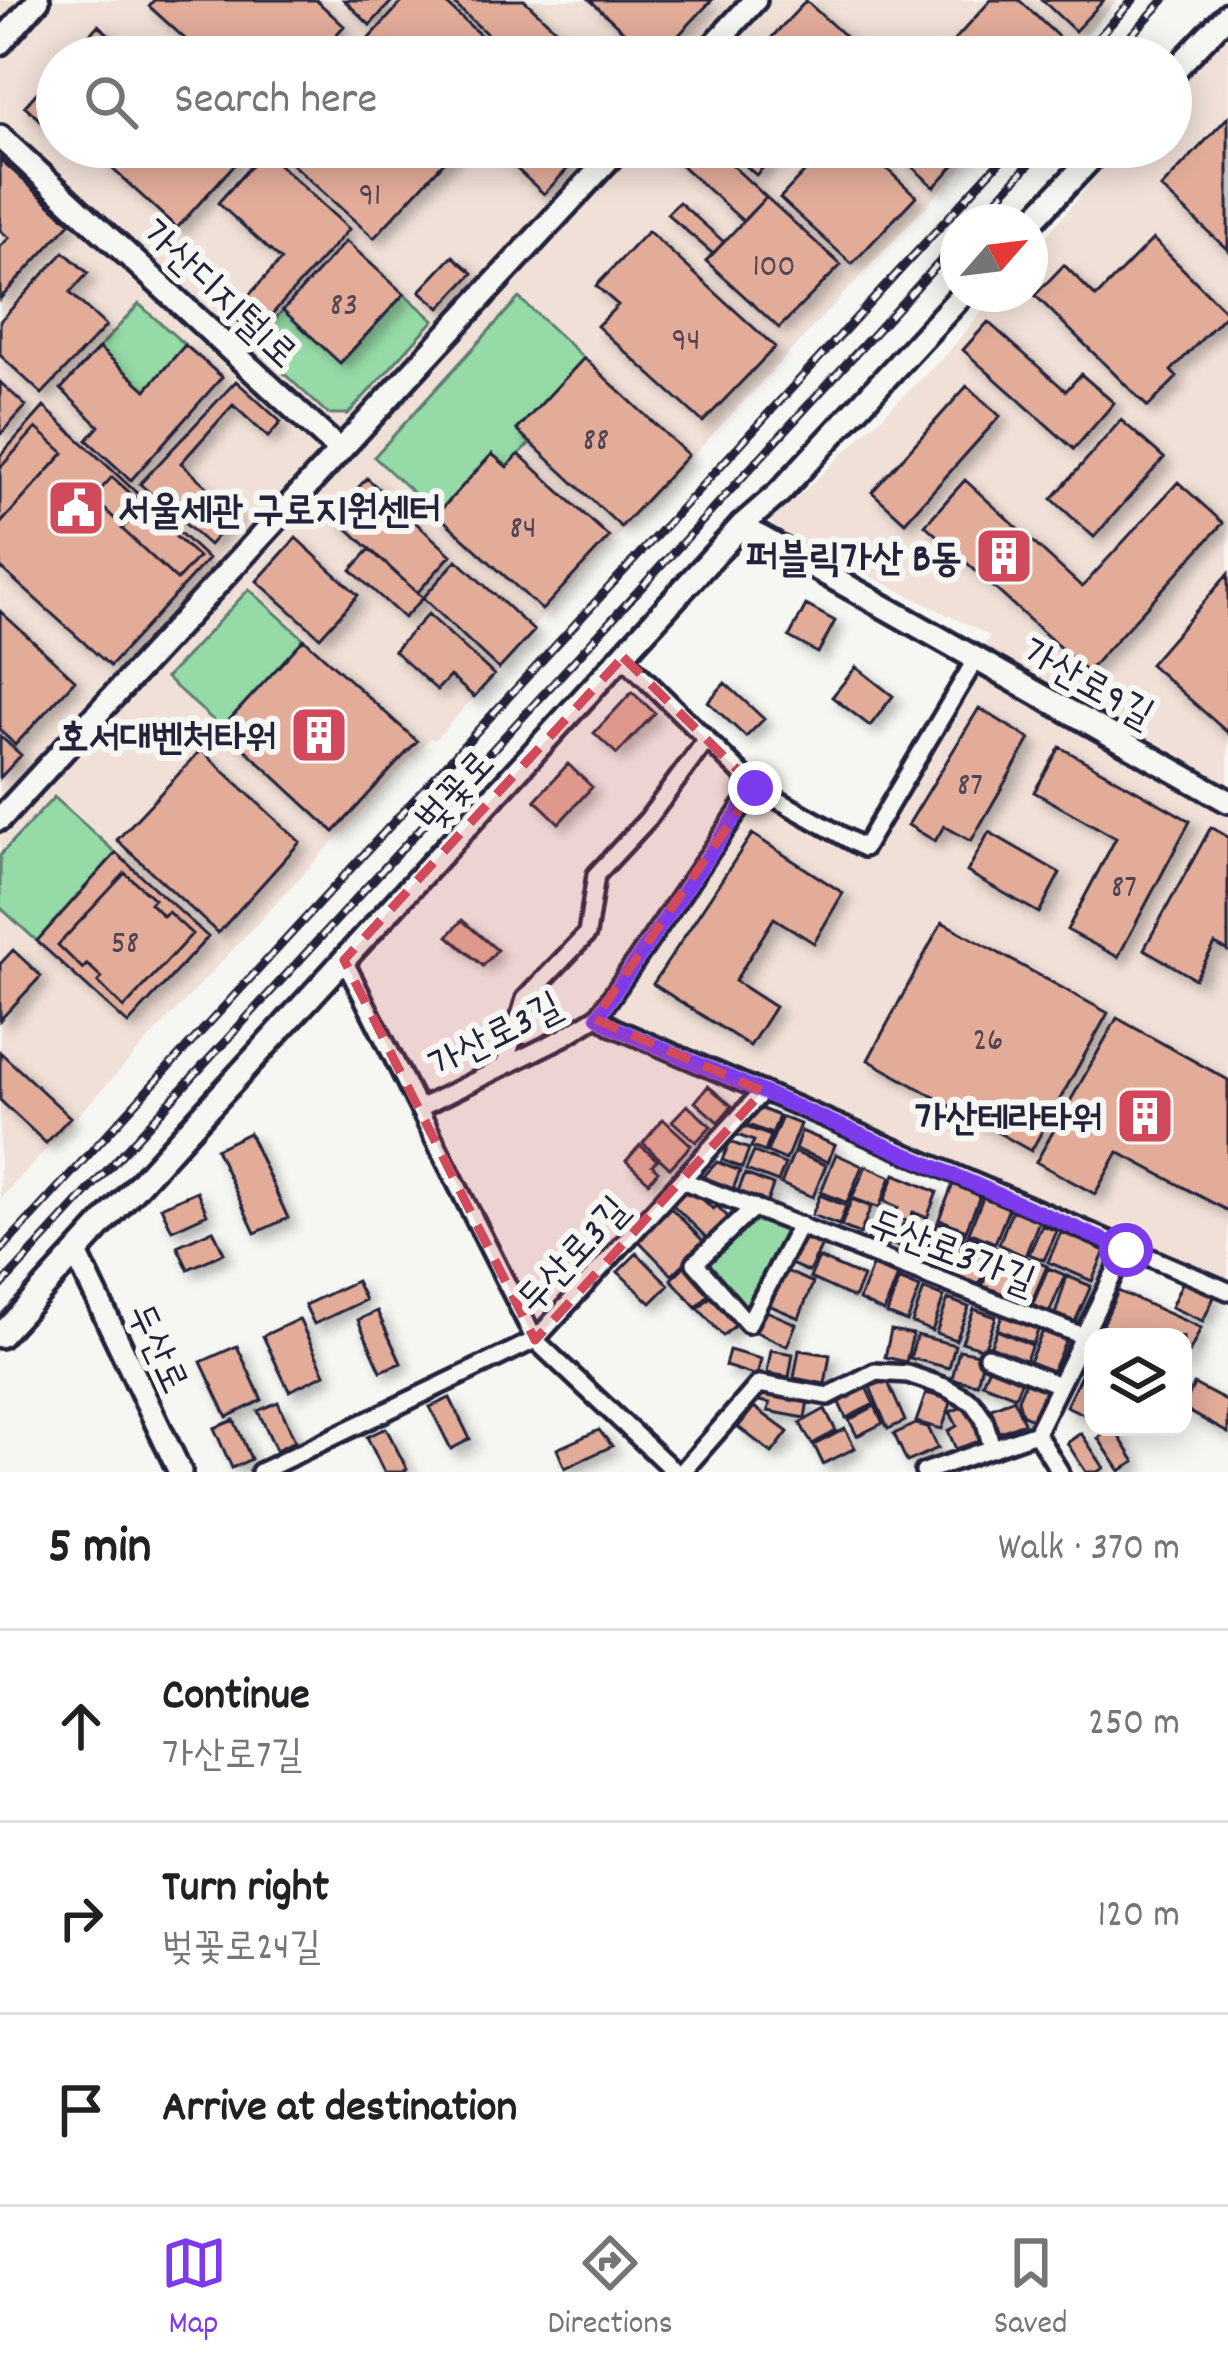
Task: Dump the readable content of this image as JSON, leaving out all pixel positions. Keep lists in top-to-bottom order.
{
  "streets": {
    "street": [
      "가산디지털1로",
      "가산로9길",
      "벚꽃로",
      "가산로3길",
      "두산로3가길",
      "두산로3길",
      "두산로"
    ]
  },
  "crossings": [
    ["가산로9길", "벚꽃로"],
    ["벚꽃로", "가산로3길"],
    ["벚꽃로", "두산로"],
    ["가산로3길", "두산로3길"],
    ["두산로3가길", "두산로3길"]
  ],
  "places": {
    "public building": ["서울세관 구로지원센터"],
    "building": ["퍼블릭가산 B동", "호서대벤처타워", "가산테라타워"]
  },
  "house_numbers": [
    "91",
    "100",
    "83",
    "94",
    "88",
    "84",
    "87",
    "87",
    "58",
    "26"
  ],
  "north": "top right",
  "page": {
    "search": "Search here",
    "heading": ["5 min", "Walk · 370 m"],
    "list": [
      ["Continue", "가산로7길", "250 m"],
      ["Turn right", "벚꽃로24길", "120 m"],
      "Arrive at destination"
    ],
    "nav": ["Map", "Directions", "Saved"]
  }
}
